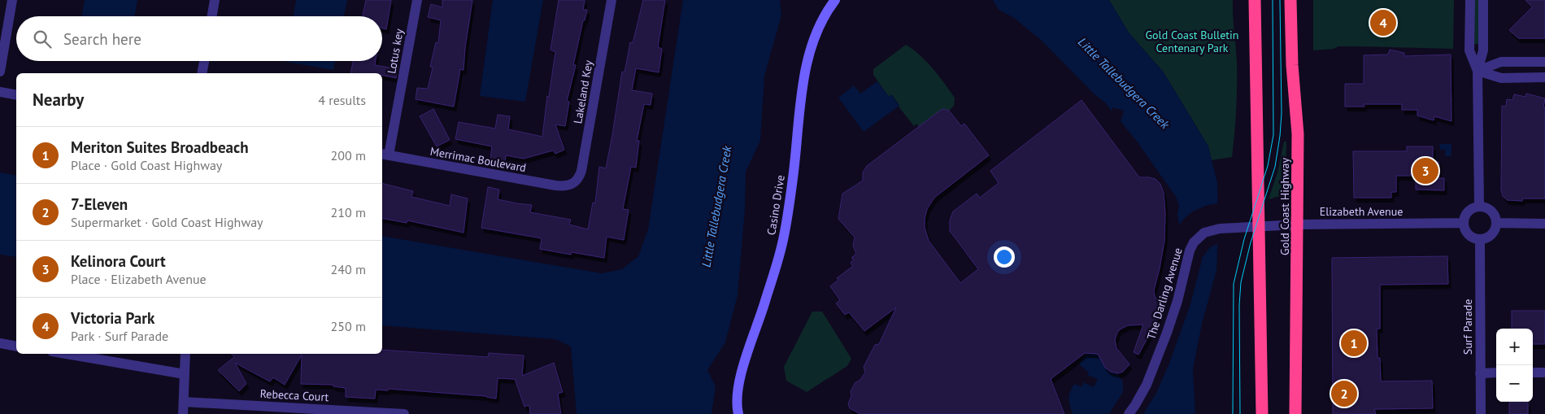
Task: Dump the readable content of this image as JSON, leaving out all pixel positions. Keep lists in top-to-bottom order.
{
  "streets": {
    "highway": ["Gold Coast Highway"],
    "street": [
      "Lotus key",
      "Lakeland Key",
      "Merrimac Boulevard",
      "Casino Drive",
      "Elizabeth Avenue",
      "The Darling Avenue",
      "Surf Parade",
      "Rebecca Court"
    ]
  },
  "crossings": [
    ["Lotus key", "Merrimac Boulevard"],
    ["Lakeland Key", "Merrimac Boulevard"],
    ["Gold Coast Highway", "Elizabeth Avenue"],
    ["Elizabeth Avenue", "The Darling Avenue"],
    ["Elizabeth Avenue", "Surf Parade"]
  ],
  "water": ["Little Tallebudgera Creek"],
  "parks": ["Gold Coast Bulletin Centenary Park"],
  "page": {
    "pins": [
      "4",
      "3",
      "1",
      "2"
    ],
    "search": "Search here",
    "heading": ["Nearby", "4 results"],
    "list": [
      {
        "mark": "1",
        "name": "Meriton Suites Broadbeach",
        "note": "Place · Gold Coast Highway",
        "value": "200 m"
      },
      {
        "mark": "2",
        "name": "7-Eleven",
        "note": "Supermarket · Gold Coast Highway",
        "value": "210 m"
      },
      {
        "mark": "3",
        "name": "Kelinora Court",
        "note": "Place · Elizabeth Avenue",
        "value": "240 m"
      },
      {
        "mark": "4",
        "name": "Victoria Park",
        "note": "Park · Surf Parade",
        "value": "250 m"
      }
    ],
    "map_buttons": ["+", "−"]
  }
}
